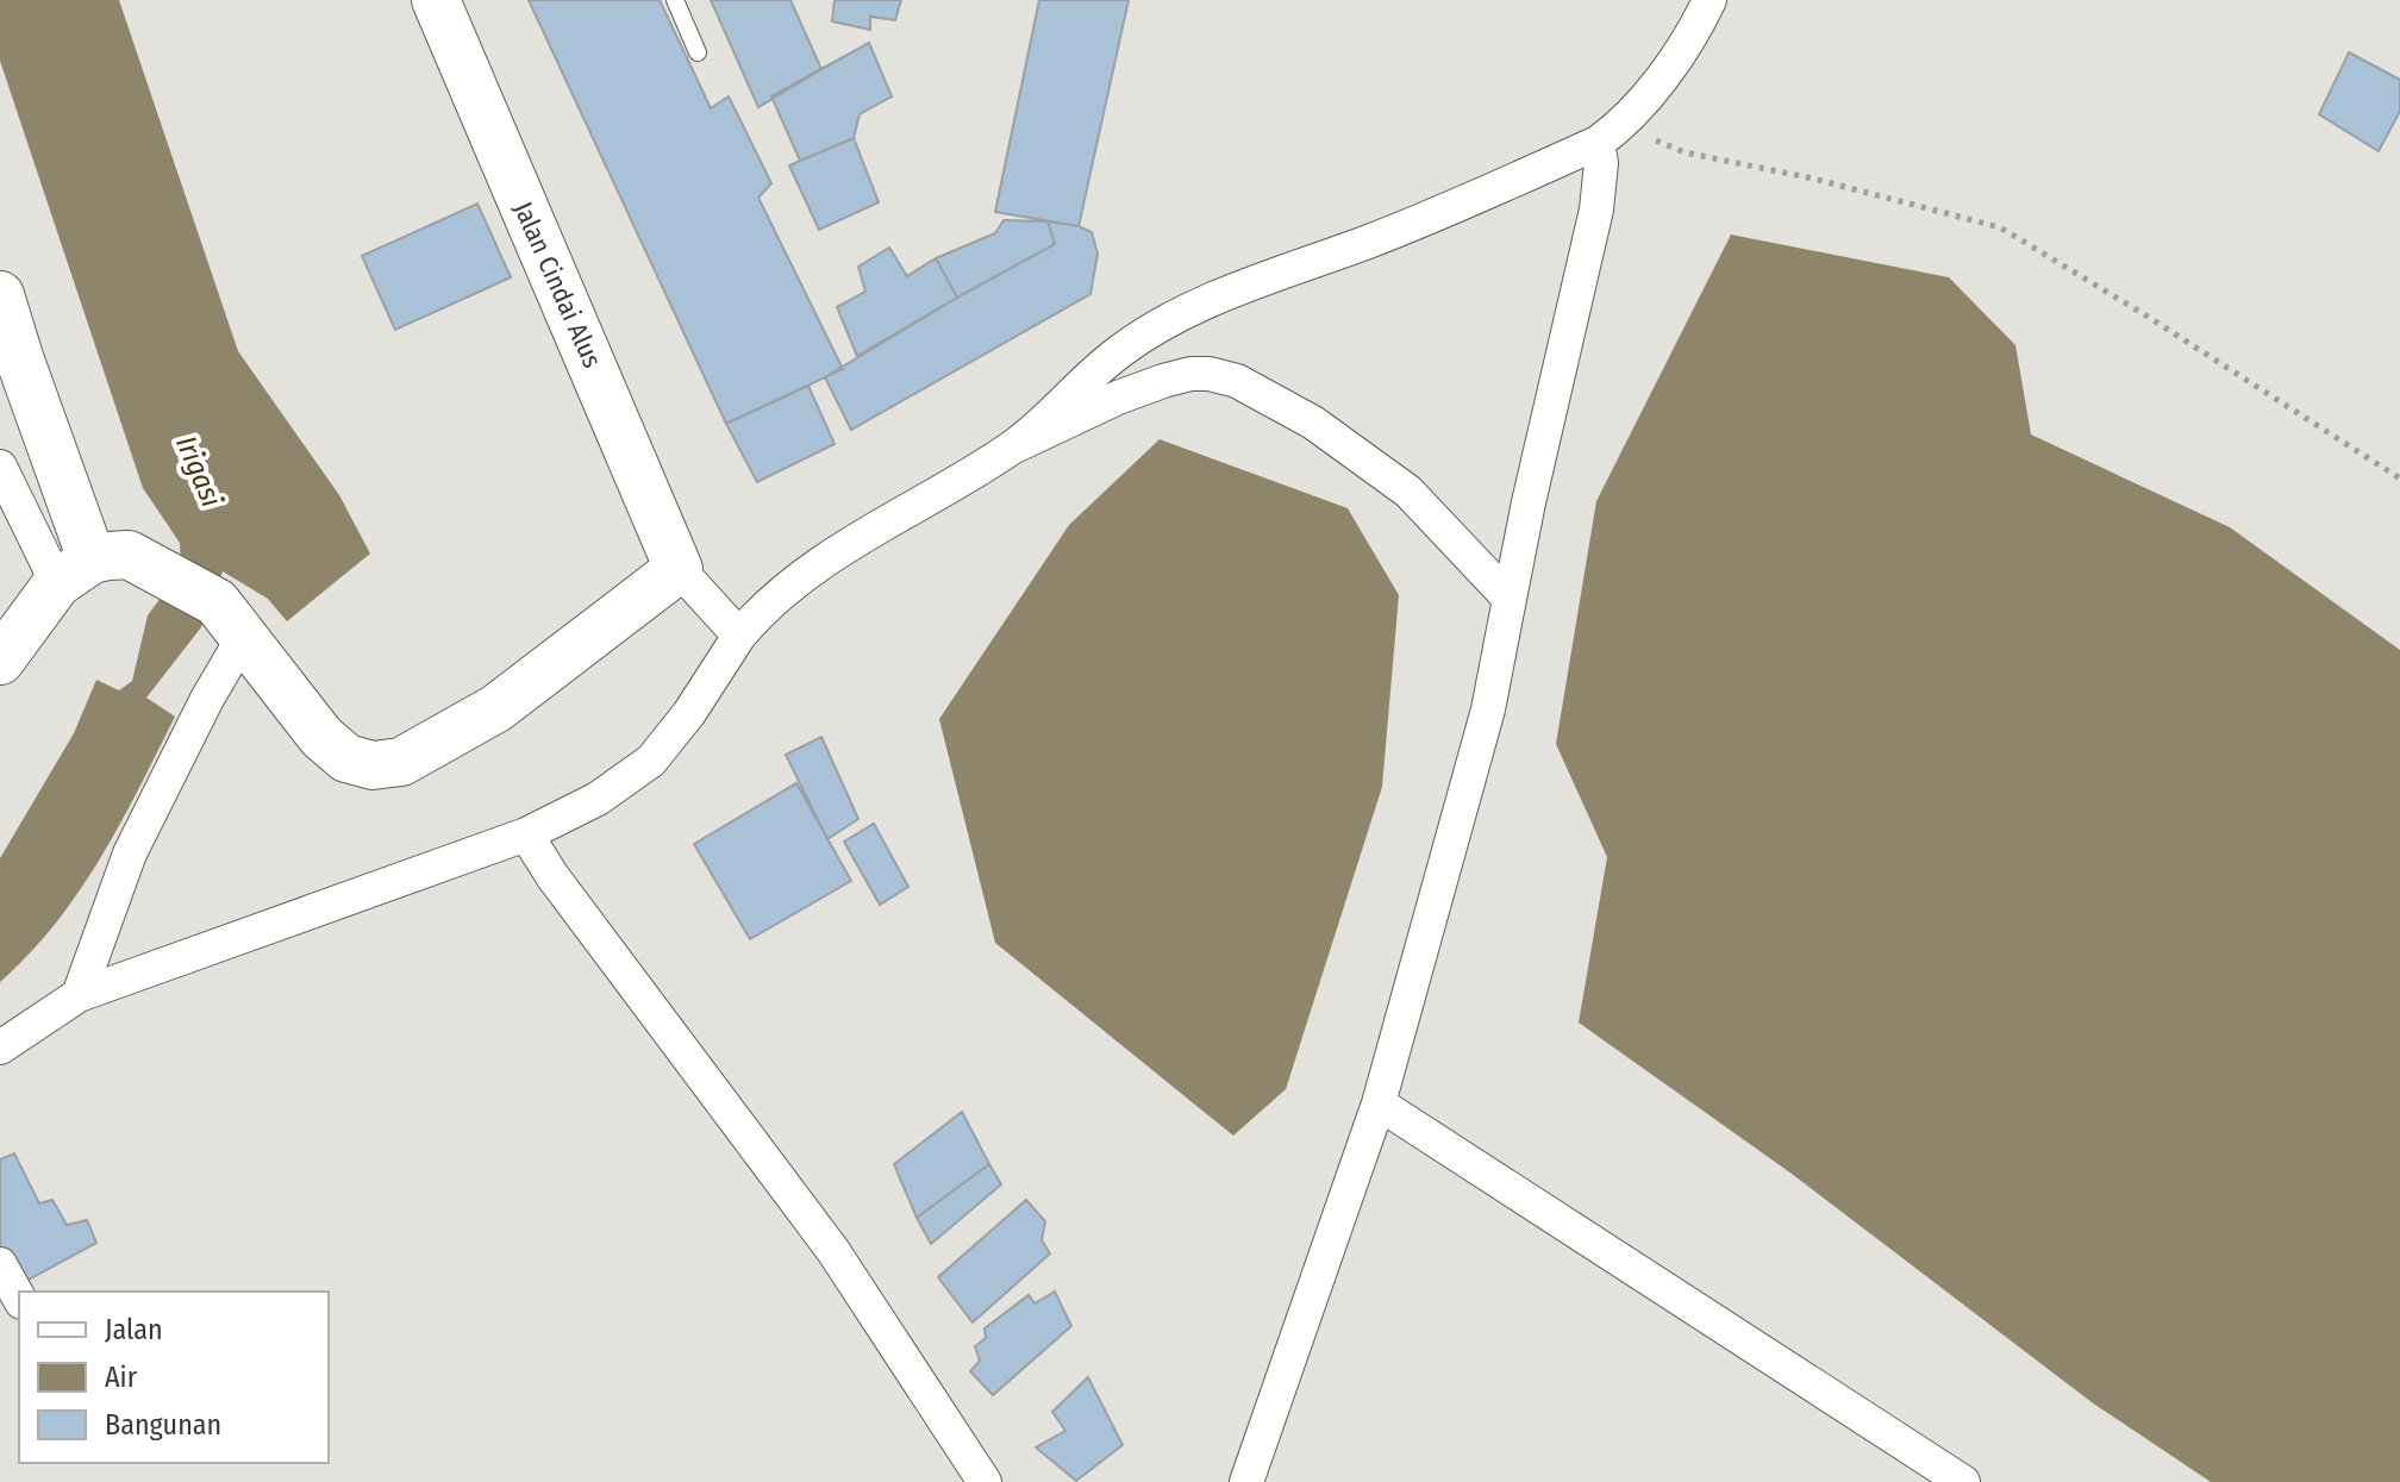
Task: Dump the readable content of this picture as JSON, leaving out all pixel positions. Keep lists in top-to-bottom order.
{
  "streets": {
    "street": ["Jalan Cindai Alus"]
  },
  "water": ["Irigasi"],
  "legend": ["Jalan", "Air", "Bangunan"]
}
